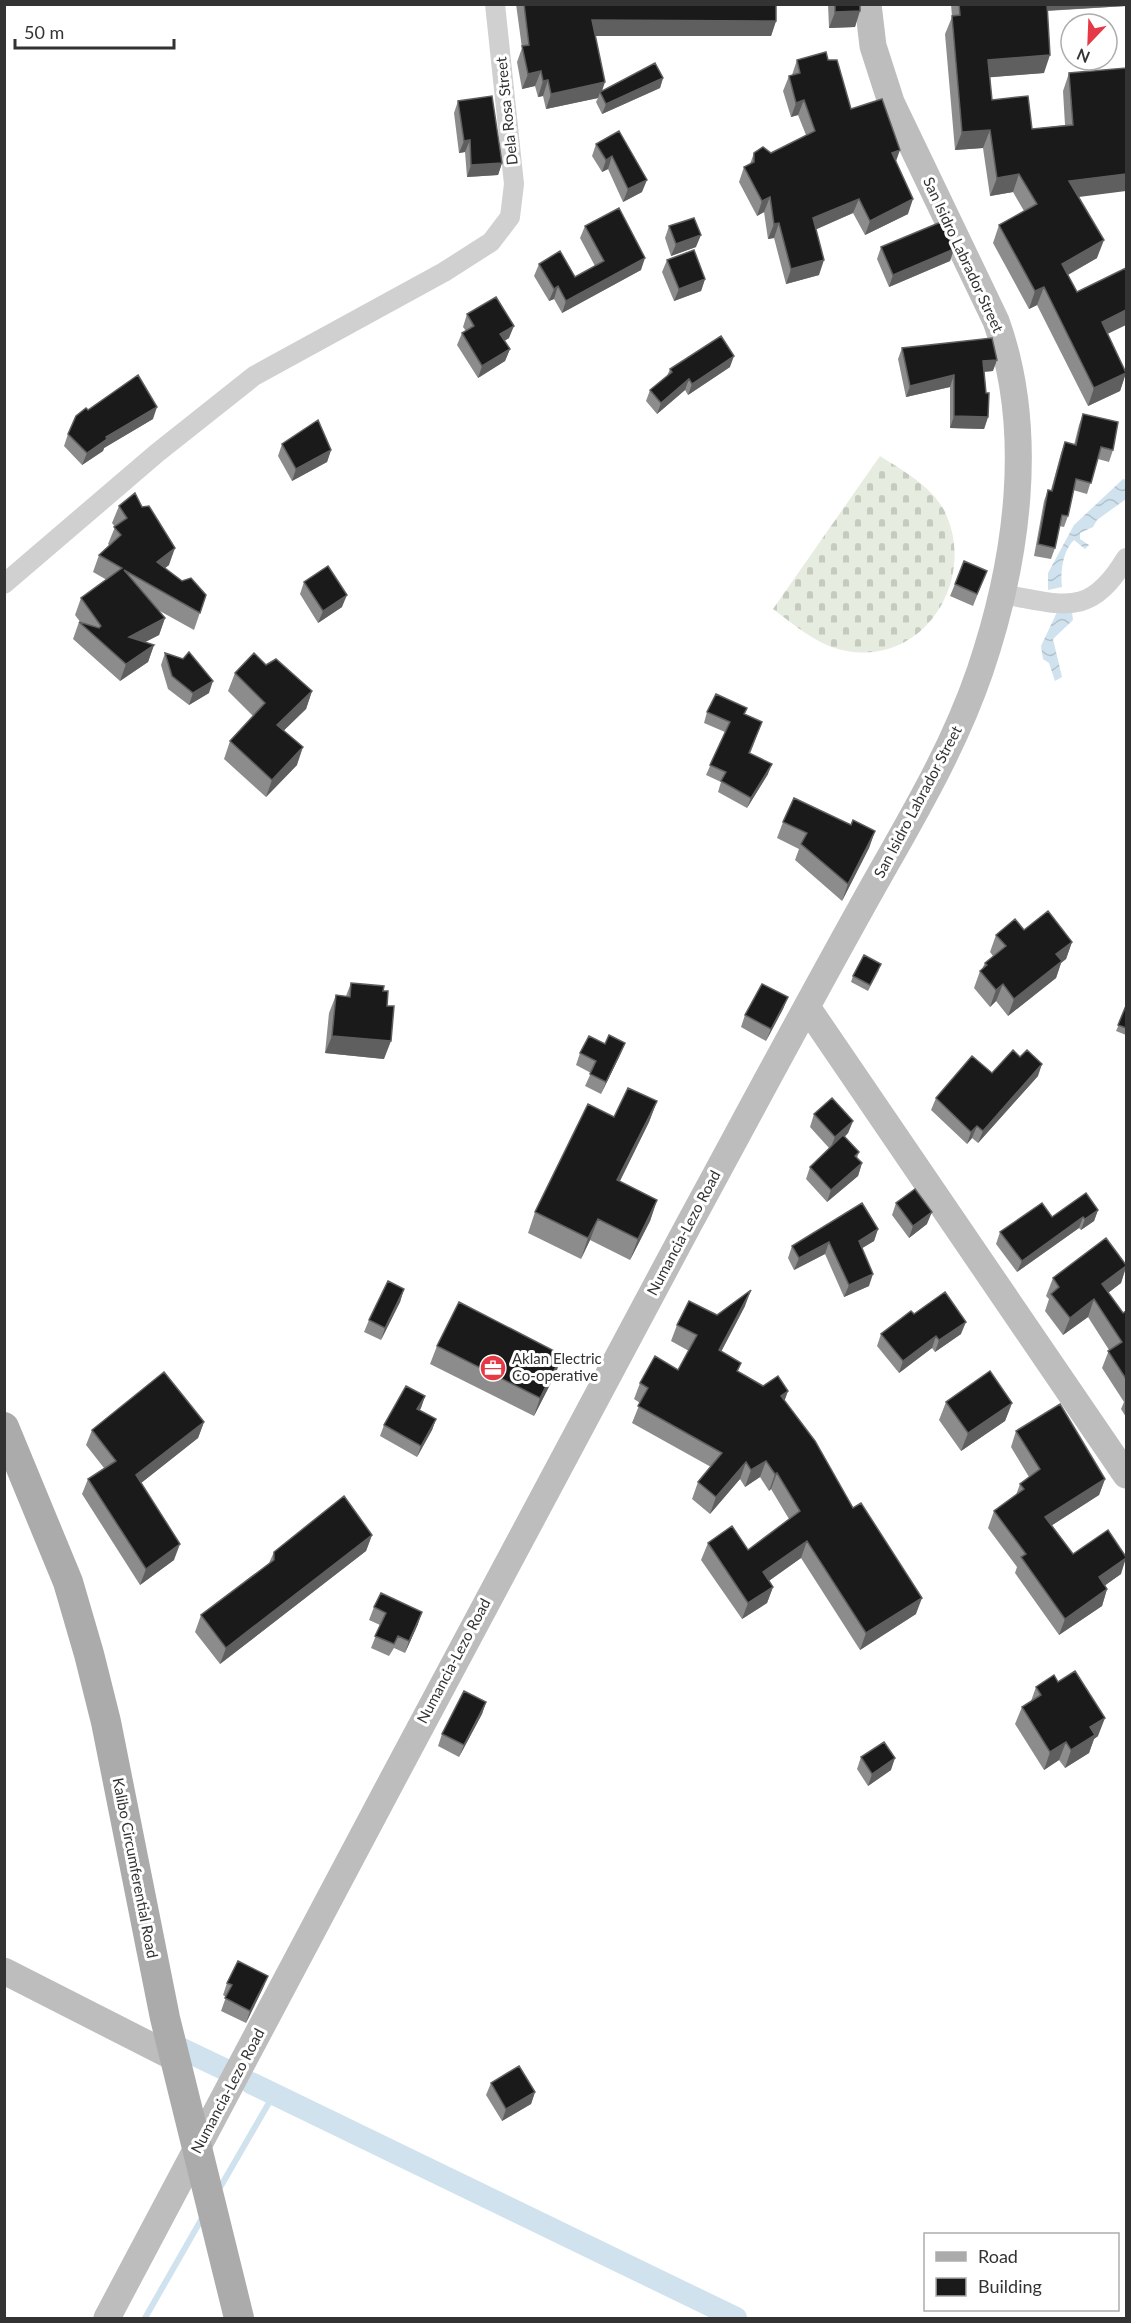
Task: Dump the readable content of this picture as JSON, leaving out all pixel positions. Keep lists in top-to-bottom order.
{
  "streets": {
    "main road": ["San Isidro Labrador Street", "Numancia-Lezo Road", "Kalibo Circumferential Road"],
    "street": ["Dela Rosa Street"]
  },
  "crossings": [
    ["San Isidro Labrador Street", "Numancia-Lezo Road"],
    ["Numancia-Lezo Road", "Kalibo Circumferential Road"]
  ],
  "places": {
    "office": ["Aklan Electric Co-operative"]
  },
  "legend": ["Road", "Building"],
  "scale_bar": "50 m",
  "north": "bottom left"
}
